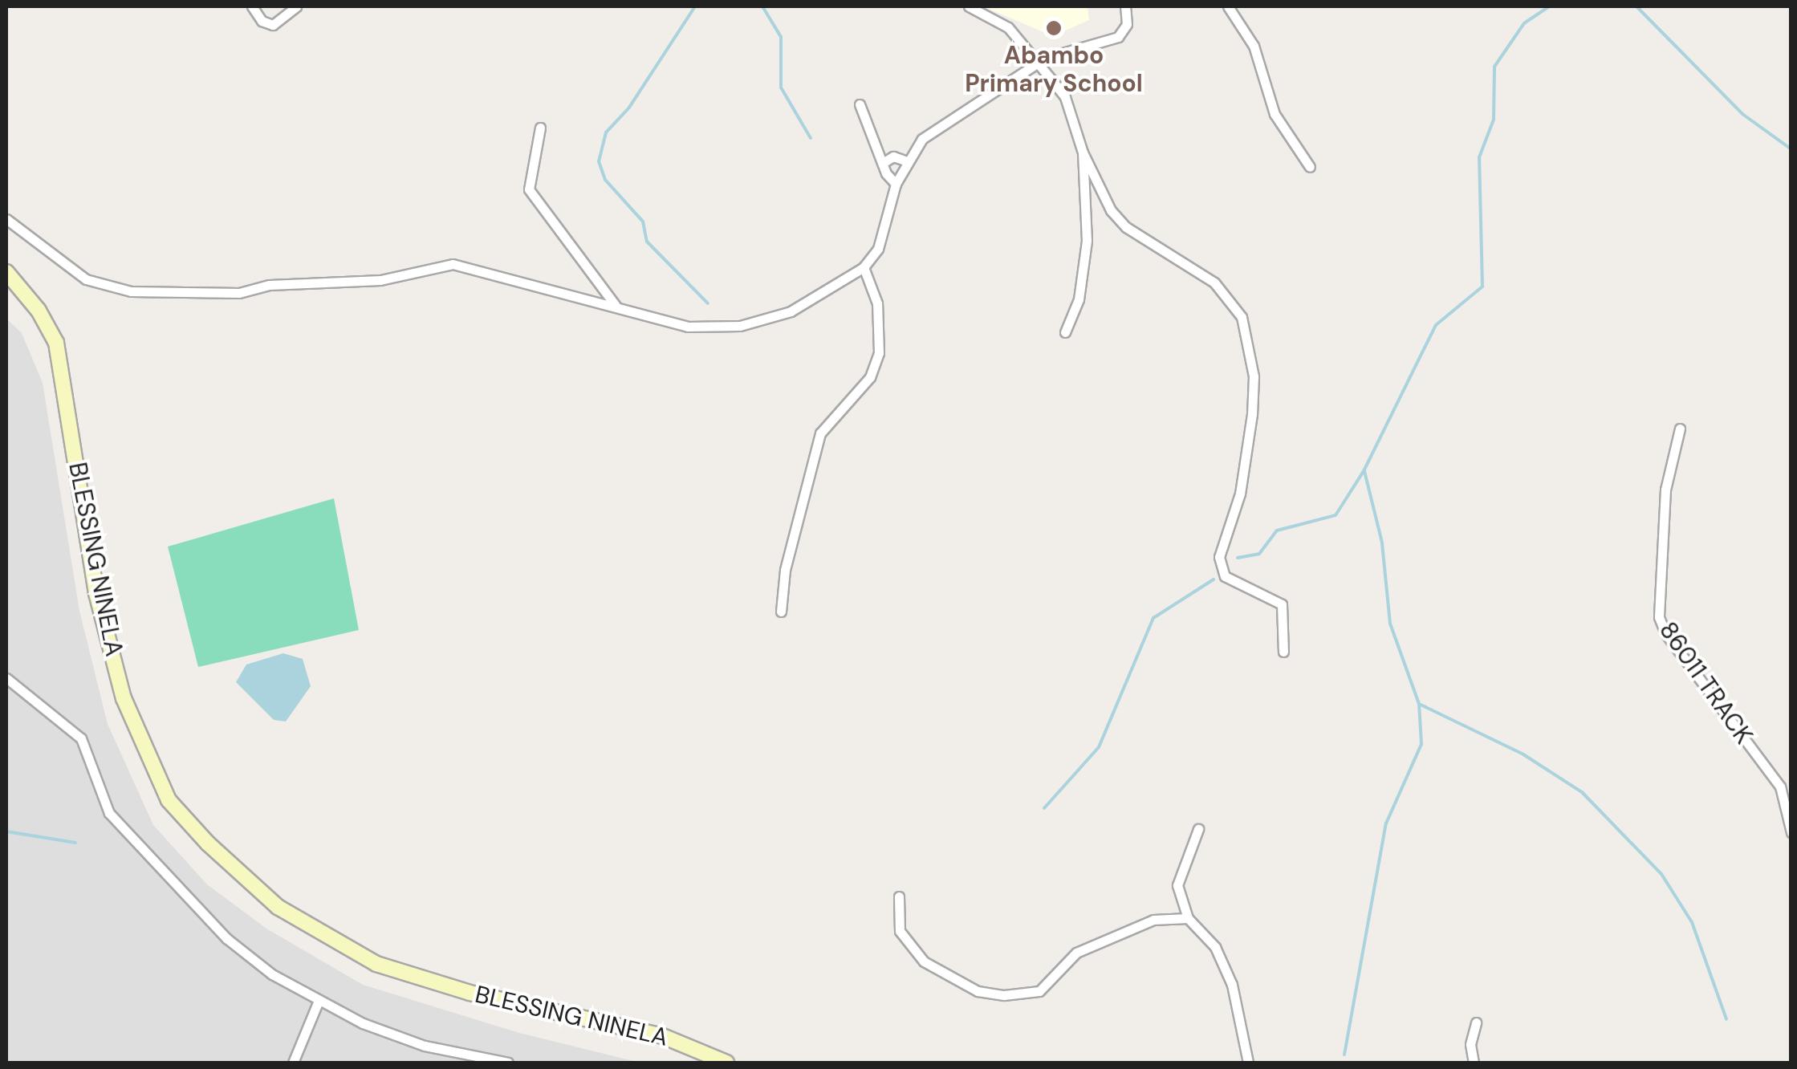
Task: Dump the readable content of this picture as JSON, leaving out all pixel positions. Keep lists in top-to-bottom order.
{
  "streets": {
    "street": ["BLESSING NINELA", "86011 TRACK"]
  },
  "places": ["Abambo Primary School"]
}
